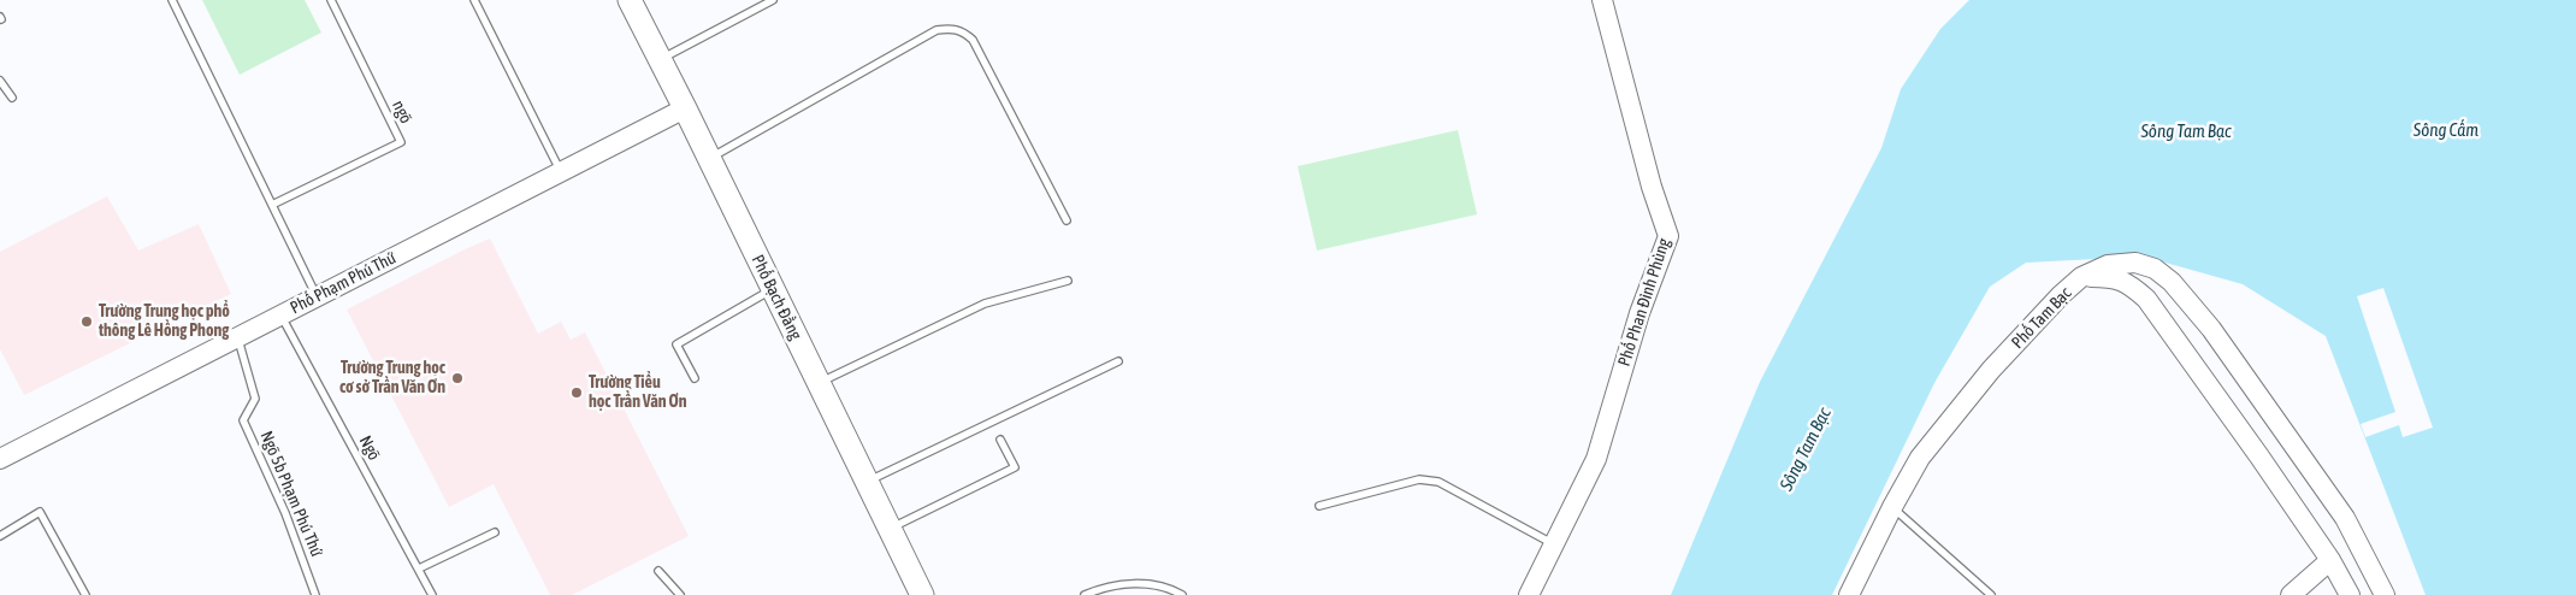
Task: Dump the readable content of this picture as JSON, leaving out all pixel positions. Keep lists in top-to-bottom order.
{
  "streets": {
    "main road": ["Phố Bạch Đằng"],
    "street": ["Phố Phạm Phú Thứ", "Phố Phan Đình Phùng", "Phố Tam Bạc"],
    "lane": ["ngõ", "Ngõ", "Ngõ 5b Phạm Phú Thứ"]
  },
  "crossings": [
    ["Phố Phạm Phú Thứ", "Phố Bạch Đằng"],
    ["Phố Phạm Phú Thứ", "Ngõ"],
    ["Phố Phạm Phú Thứ", "Ngõ 5b Phạm Phú Thứ"]
  ],
  "water": ["Sông Cấm", "Sông Tam Bạc"],
  "places": ["Trường Trung học phổ thông Lê Hồng Phong", "Trường Trung học cơ sở Trần Văn Ơn", "Trường Tiểu học Trần Văn Ơn"]
}
